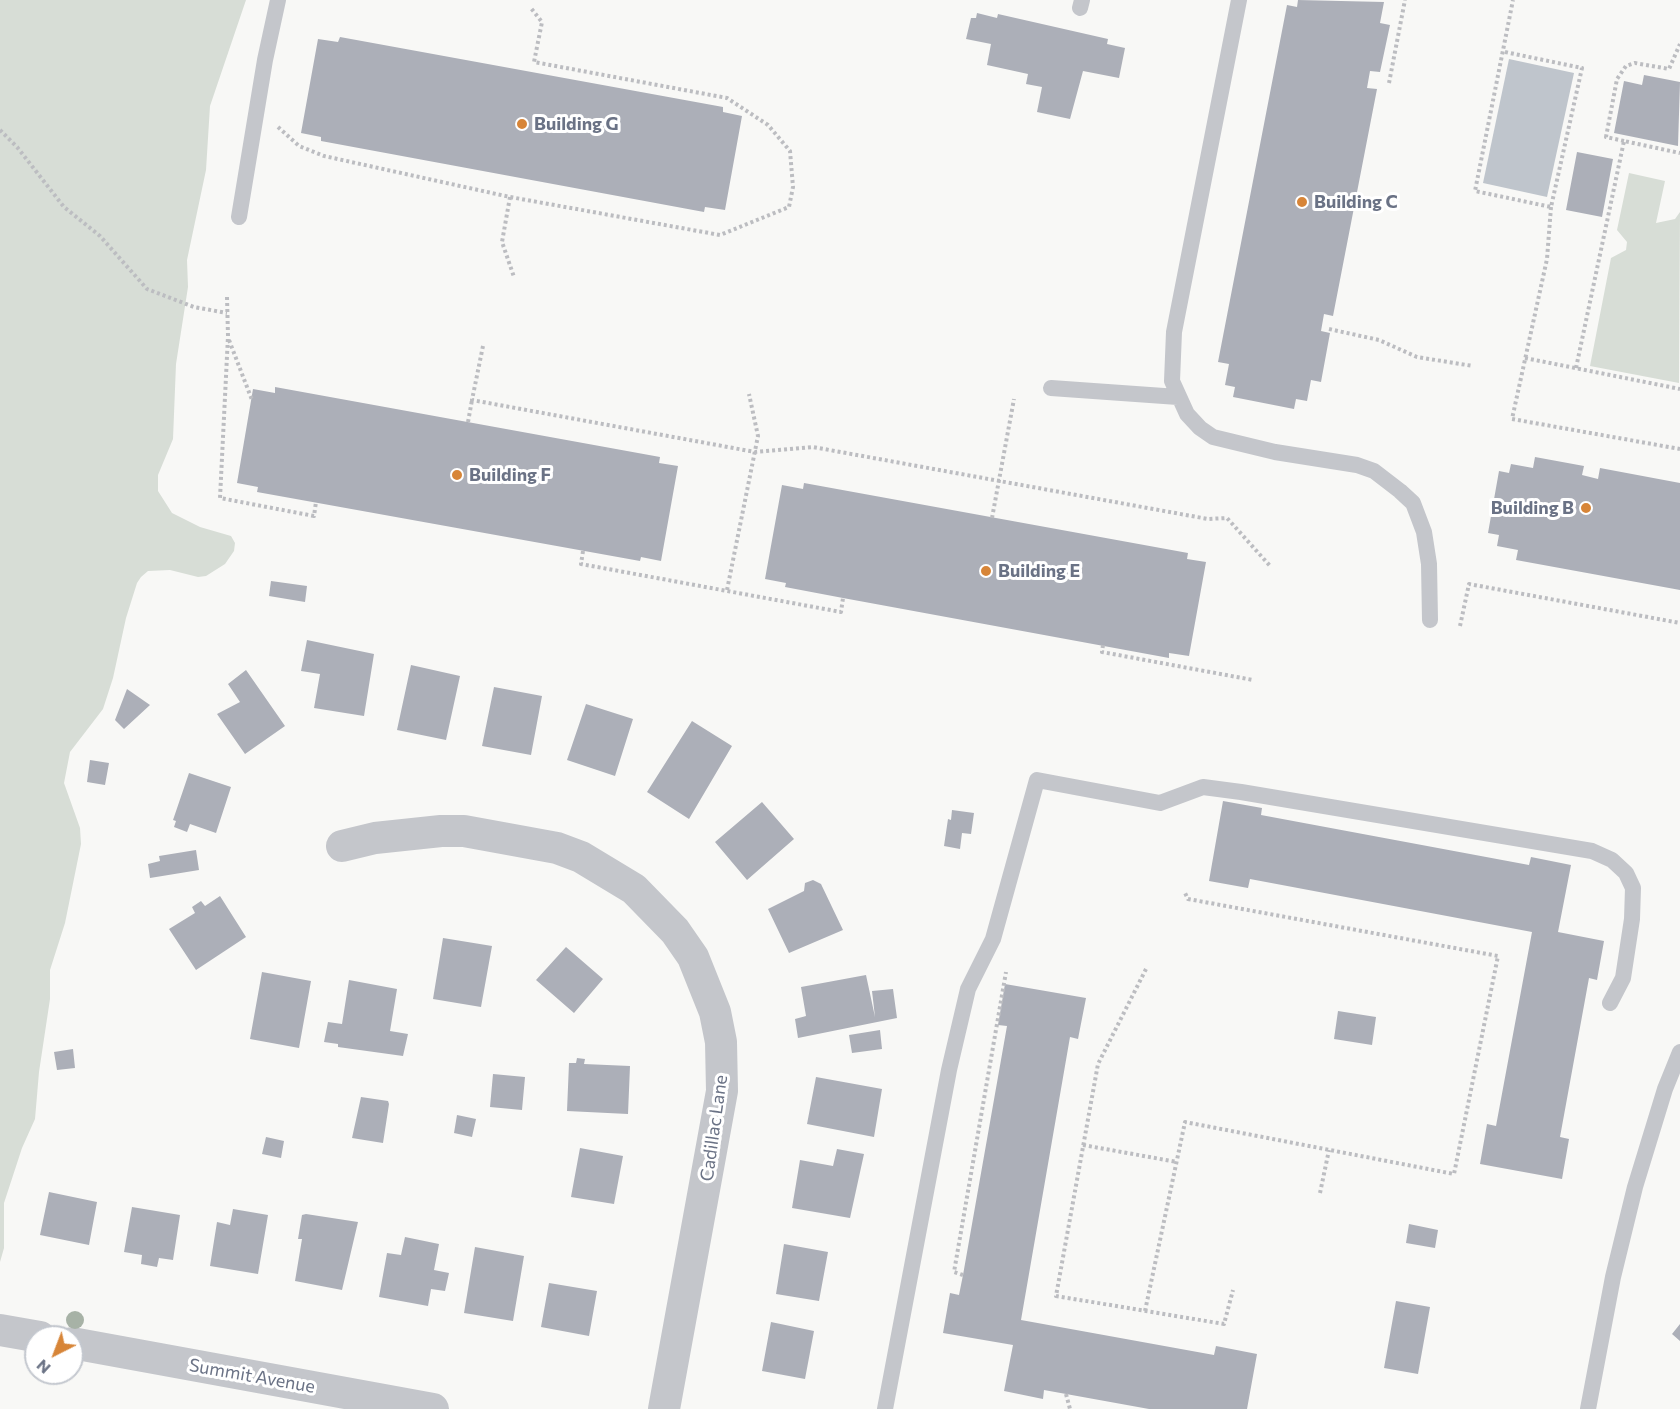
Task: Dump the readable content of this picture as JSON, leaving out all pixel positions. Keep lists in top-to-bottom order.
{
  "streets": {
    "street": ["Cadillac Lane", "Summit Avenue"]
  },
  "places": [
    "Building G",
    "Building C",
    "Building F",
    "Building B",
    "Building E"
  ],
  "north": "bottom left"
}
